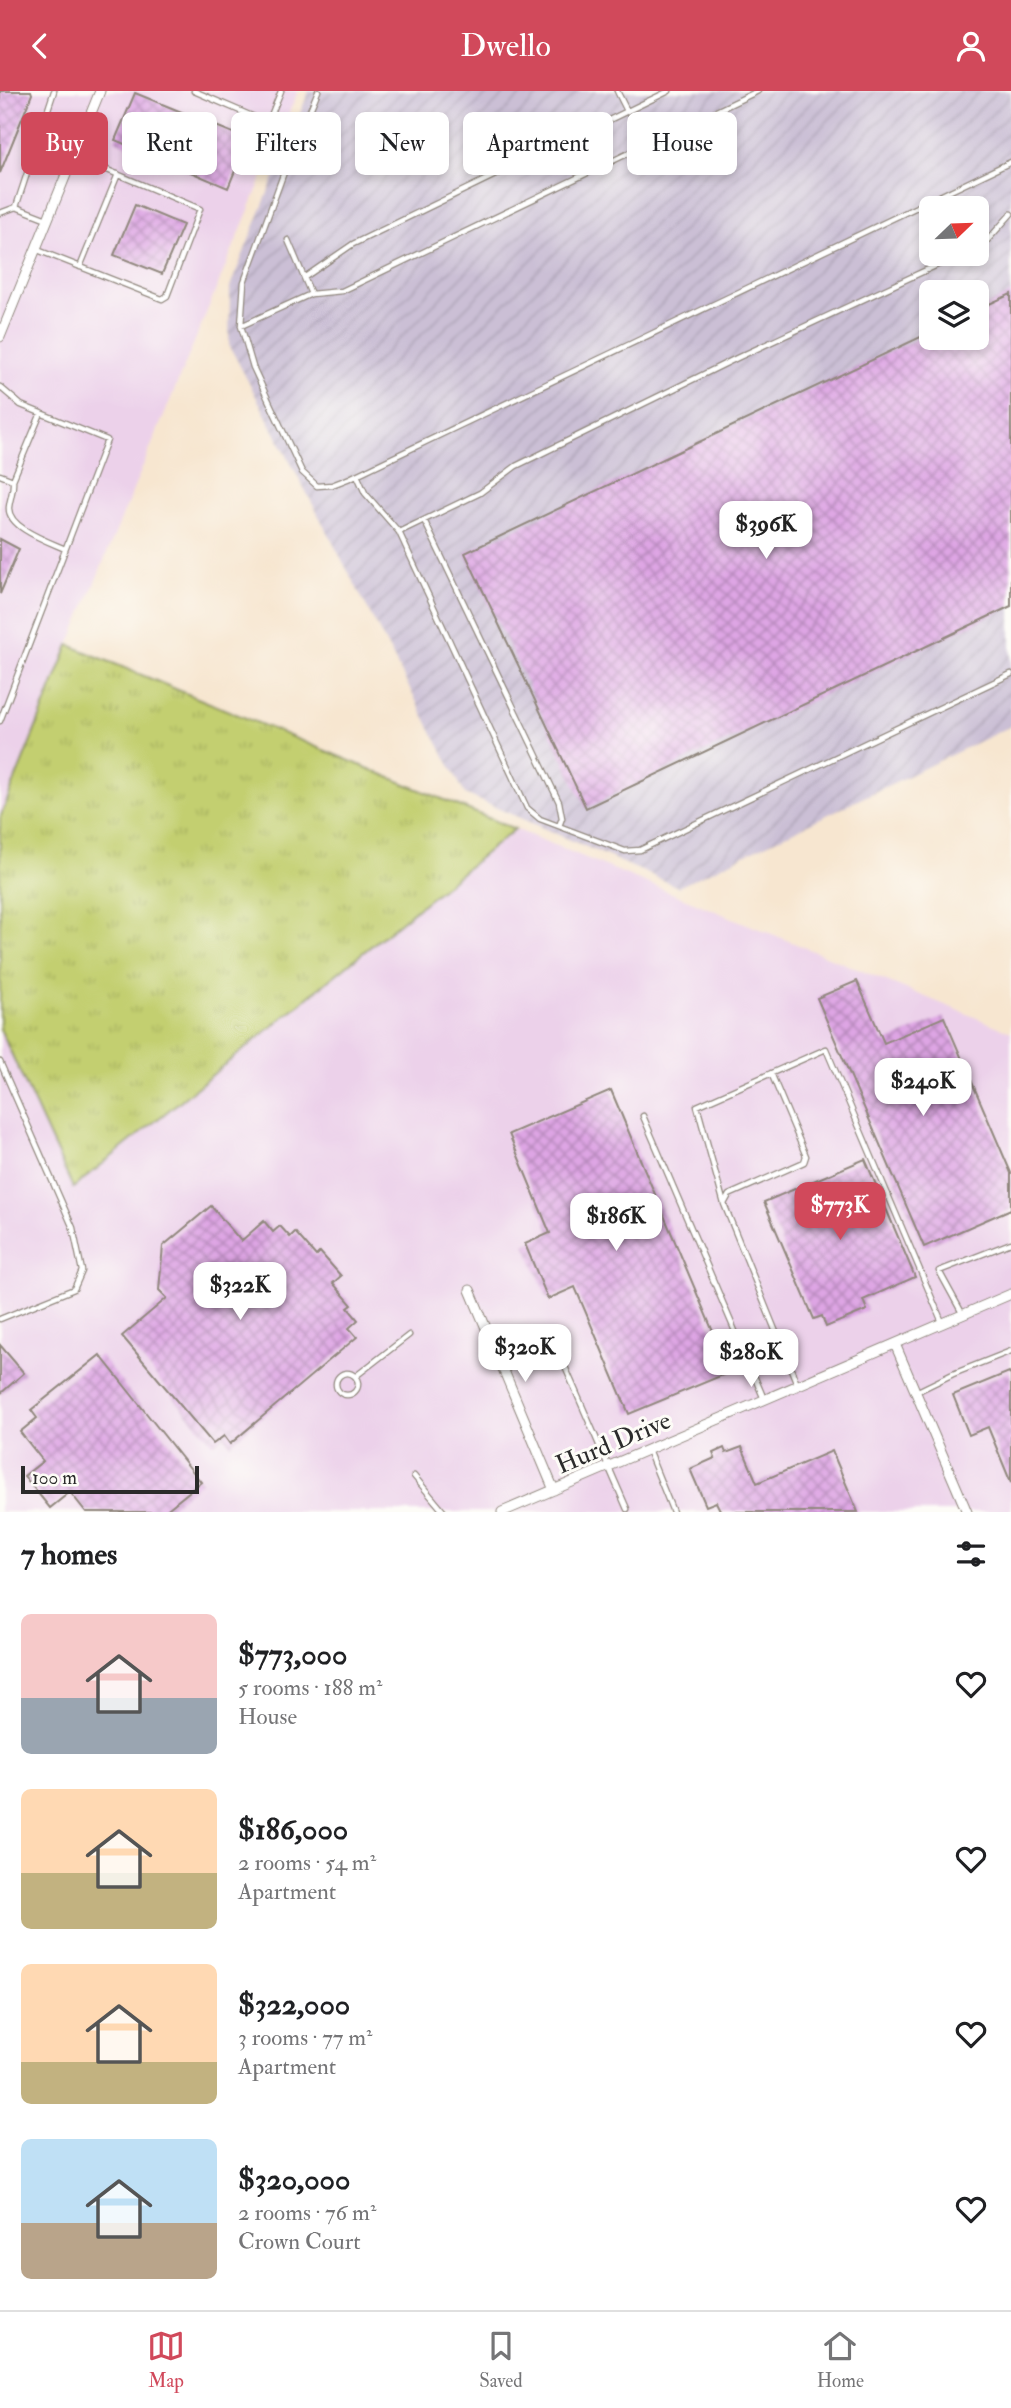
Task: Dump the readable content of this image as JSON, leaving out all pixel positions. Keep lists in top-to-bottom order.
{
  "streets": {
    "street": ["Hurd Drive"]
  },
  "scale_bar": "100 m",
  "north": "top right",
  "page": {
    "header": "Dwello",
    "chip": [
      "Buy",
      "Rent",
      "Filters",
      "New",
      "Apartment",
      "House"
    ],
    "price": [
      "$396K",
      "$240K",
      "$773K",
      "$186K",
      "$322K",
      "$320K",
      "$280K"
    ],
    "scale": "100 m",
    "heading": "7 homes",
    "list": [
      {
        "name": "$773,000",
        "note": "5 rooms · 188 m² · House"
      },
      {
        "name": "$186,000",
        "note": "2 rooms · 54 m² · Apartment"
      },
      {
        "name": "$322,000",
        "note": "3 rooms · 77 m² · Apartment"
      },
      {
        "name": "$320,000",
        "note": "2 rooms · 76 m² · Crown Court"
      }
    ],
    "tabs": ["Map", "Saved", "Home"]
  }
}
